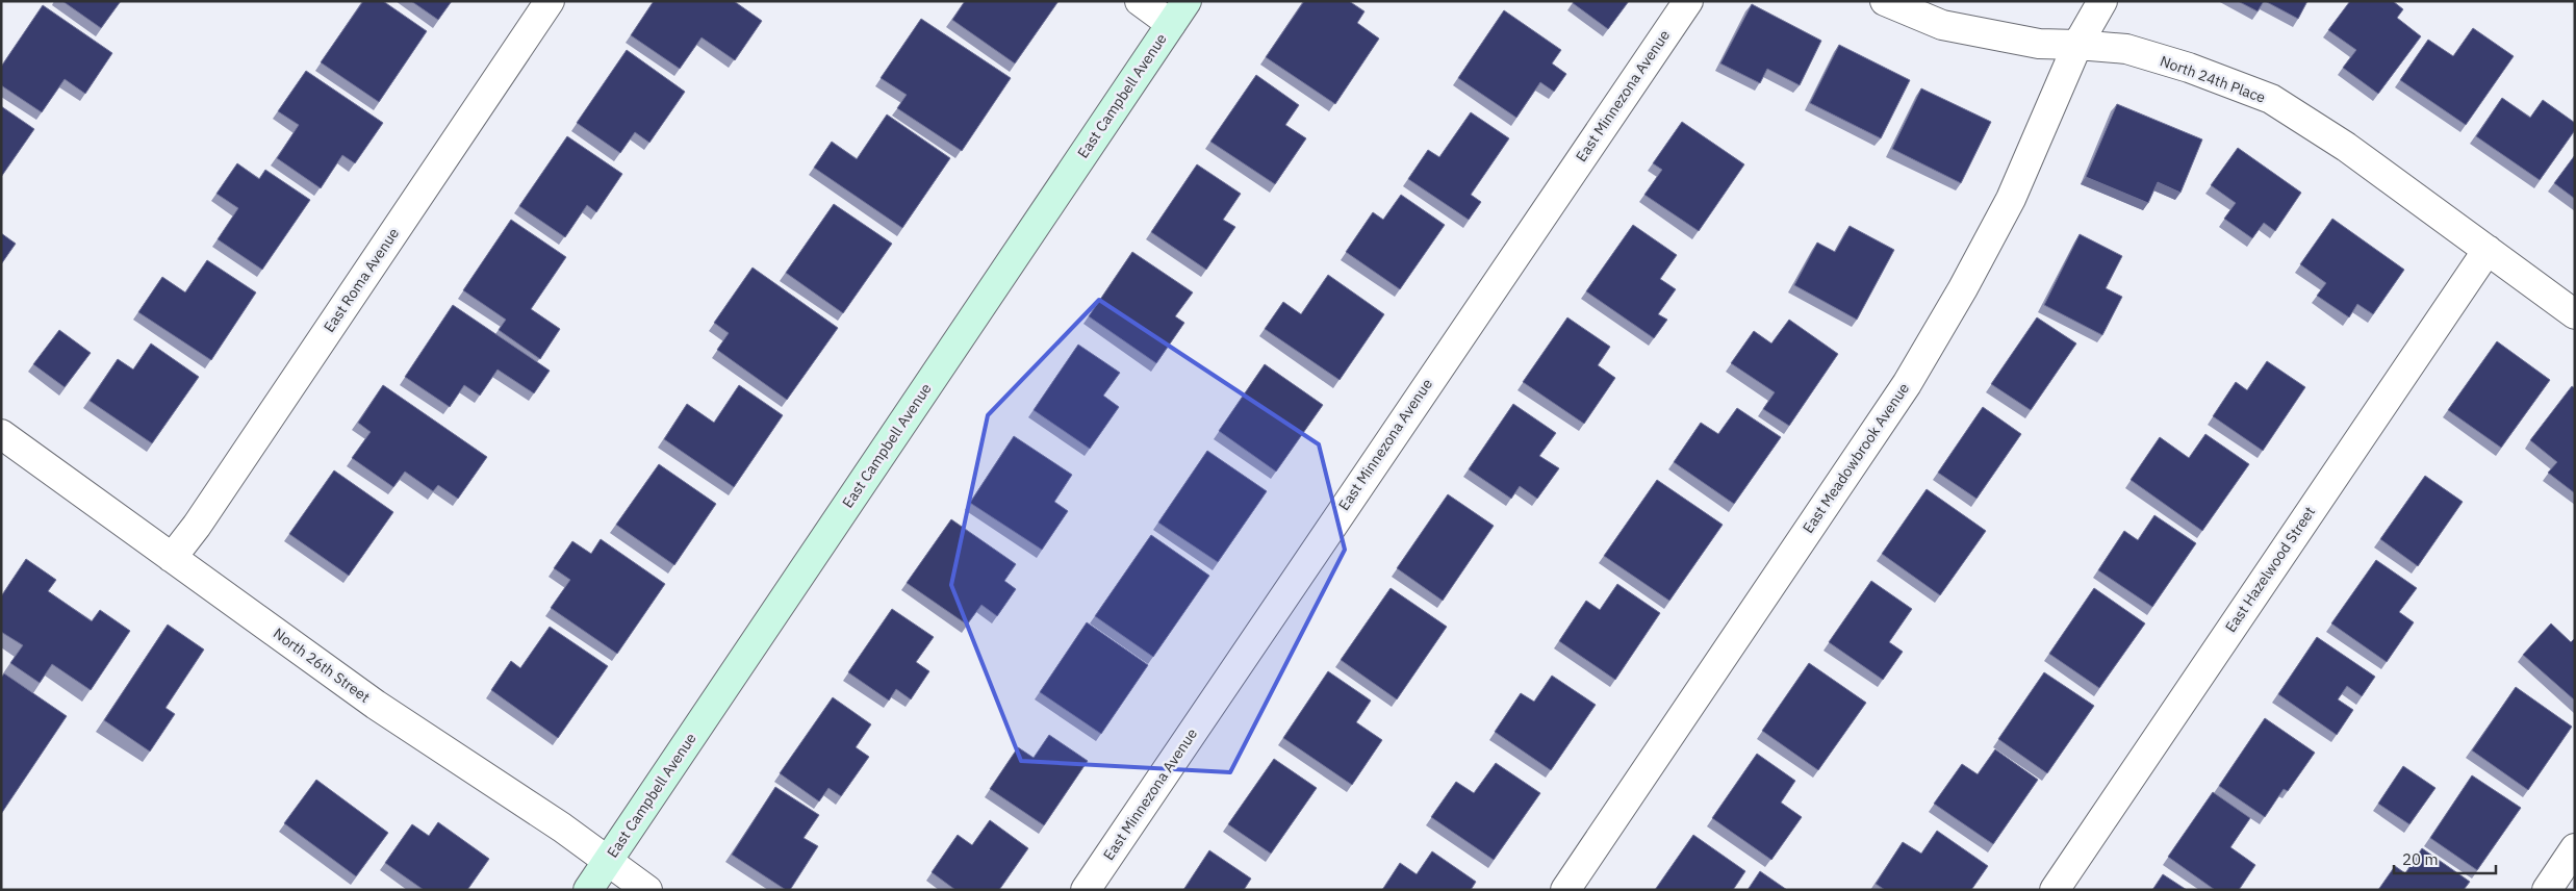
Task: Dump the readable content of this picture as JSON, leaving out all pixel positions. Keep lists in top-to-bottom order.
{
  "streets": {
    "street": [
      "North 24th Place",
      "East Campbell Avenue",
      "East Minnezona Avenue",
      "East Roma Avenue",
      "East Meadowbrook Avenue",
      "East Hazelwood Street",
      "North 26th Street"
    ]
  },
  "crossings": [
    ["North 24th Place", "East Meadowbrook Avenue"],
    ["North 24th Place", "East Hazelwood Street"],
    ["East Campbell Avenue", "North 26th Street"],
    ["East Roma Avenue", "North 26th Street"]
  ],
  "scale_bar": "20 m"
}
